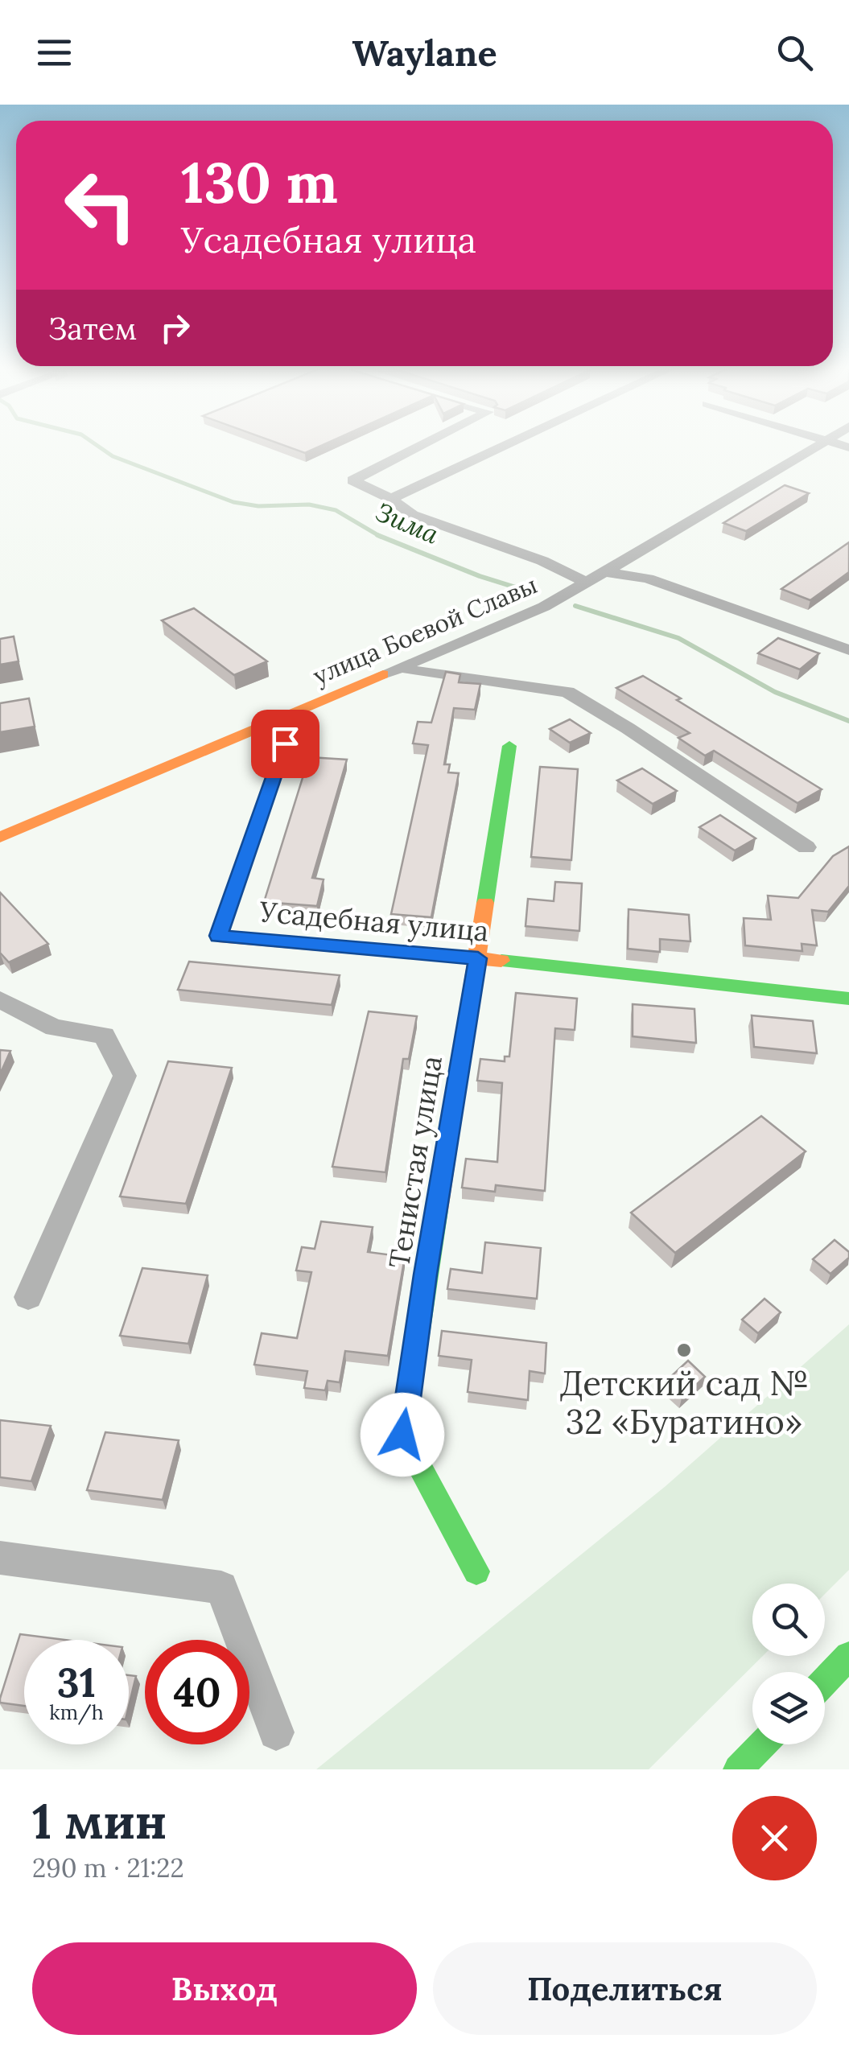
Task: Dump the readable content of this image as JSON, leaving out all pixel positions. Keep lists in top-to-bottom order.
{
  "streets": {
    "street": ["улица Боевой Славы", "Усадебная улица", "Тенистая улица"]
  },
  "crossings": [
    ["улица Боевой Славы", "Усадебная улица"],
    ["Усадебная улица", "Тенистая улица"]
  ],
  "water": ["Зима"],
  "places": ["Детский сад № 32 «Буратино»"],
  "page": {
    "header": "Waylane",
    "turn": ["130 m", "Усадебная улица"],
    "then": "Затем",
    "speed": "31 km/h",
    "limit": "40",
    "heading": ["1 мин", "290 m · 21:22"],
    "buttons": ["Выход", "Поделиться"]
  }
}
